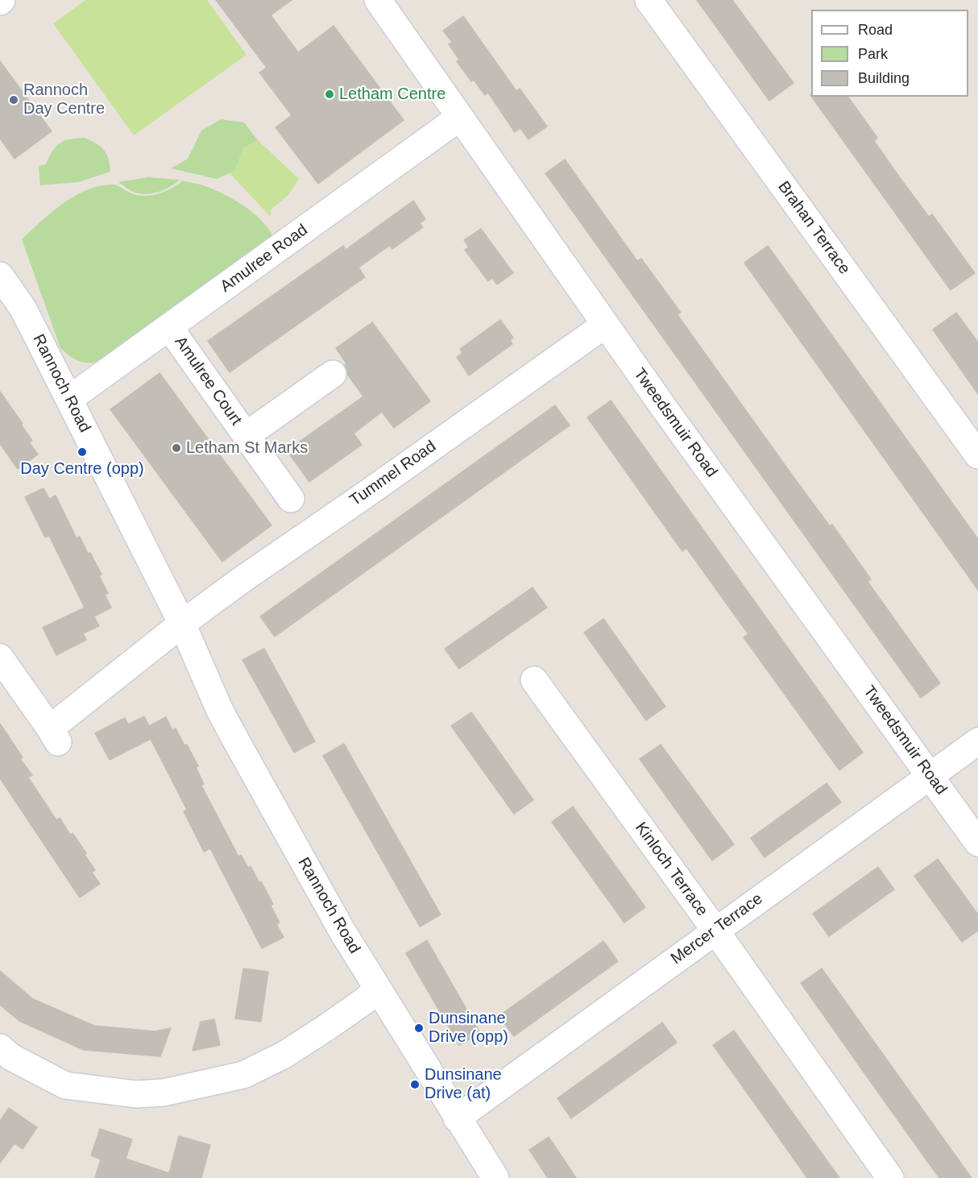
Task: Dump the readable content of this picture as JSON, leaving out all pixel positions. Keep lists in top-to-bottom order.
{
  "streets": {
    "street": [
      "Brahan Terrace",
      "Amulree Road",
      "Amulree Court",
      "Rannoch Road",
      "Tweedsmuir Road",
      "Tummel Road",
      "Kinloch Terrace",
      "Mercer Terrace"
    ]
  },
  "crossings": [
    ["Amulree Road", "Amulree Court"],
    ["Amulree Road", "Rannoch Road"],
    ["Amulree Road", "Tweedsmuir Road"],
    ["Rannoch Road", "Tummel Road"],
    ["Rannoch Road", "Mercer Terrace"],
    ["Tweedsmuir Road", "Tummel Road"],
    ["Tweedsmuir Road", "Mercer Terrace"],
    ["Kinloch Terrace", "Mercer Terrace"]
  ],
  "places": [
    "Letham Centre",
    "Rannoch Day Centre",
    "Letham St Marks",
    "Day Centre (opp)",
    "Dunsinane Drive (opp)",
    "Dunsinane Drive (at)"
  ],
  "legend": ["Road", "Park", "Building"]
}
